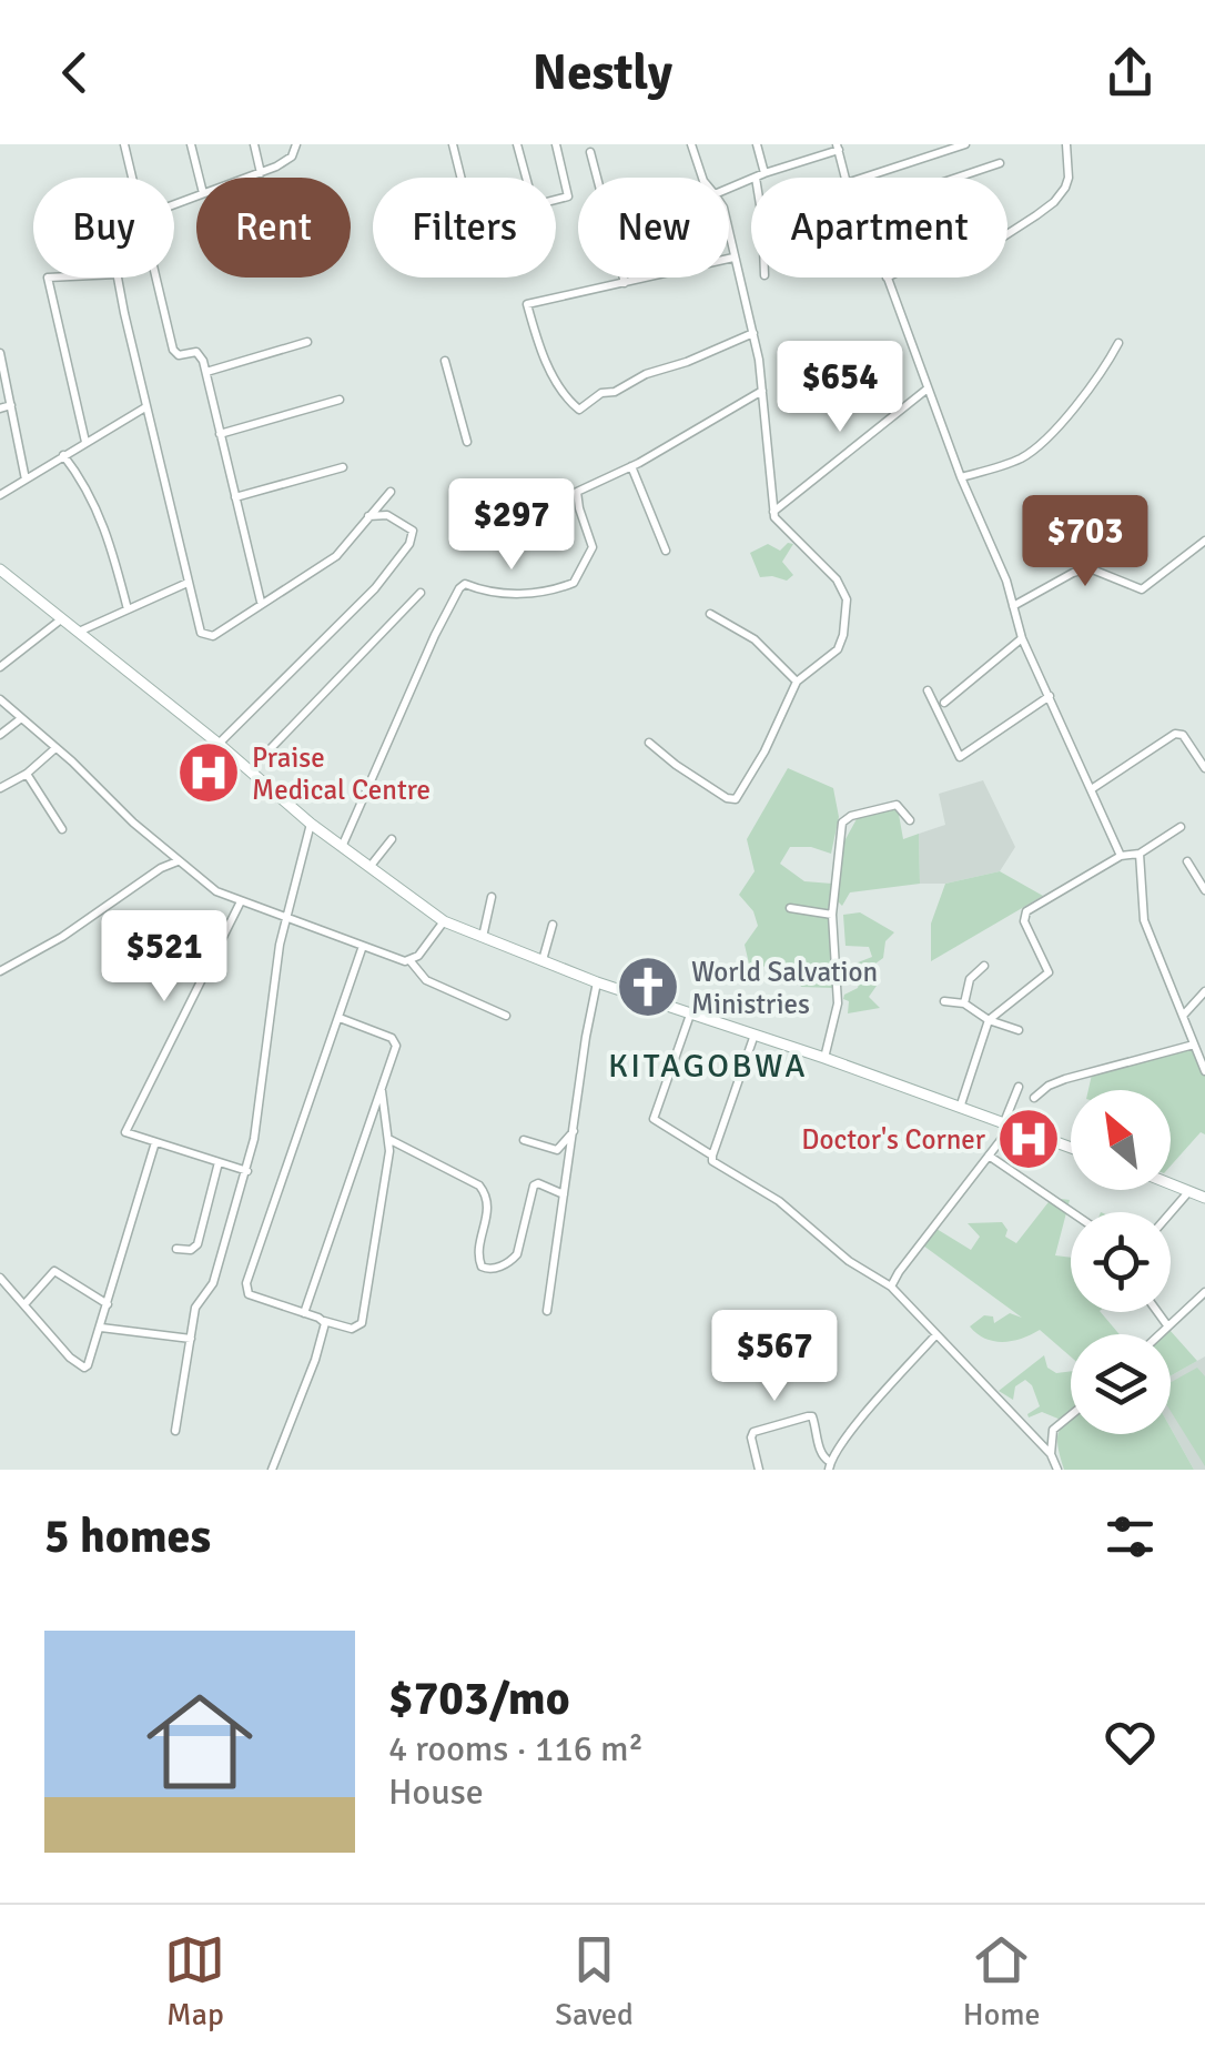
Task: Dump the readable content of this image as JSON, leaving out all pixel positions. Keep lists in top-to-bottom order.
{
  "districts": ["KITAGOBWA"],
  "places": {
    "hospital": ["Praise Medical Centre", "Doctor's Corner"],
    "church": ["World Salvation Ministries"]
  },
  "north": "top left",
  "page": {
    "header": "Nestly",
    "chip": [
      "Buy",
      "Rent",
      "Filters",
      "New",
      "Apartment"
    ],
    "price": [
      "$654",
      "$297",
      "$703",
      "$521",
      "$567"
    ],
    "heading": "5 homes",
    "list": [
      {
        "name": "$703/mo",
        "note": "4 rooms · 116 m² · House"
      }
    ],
    "tabs": ["Map", "Saved", "Home"]
  }
}
